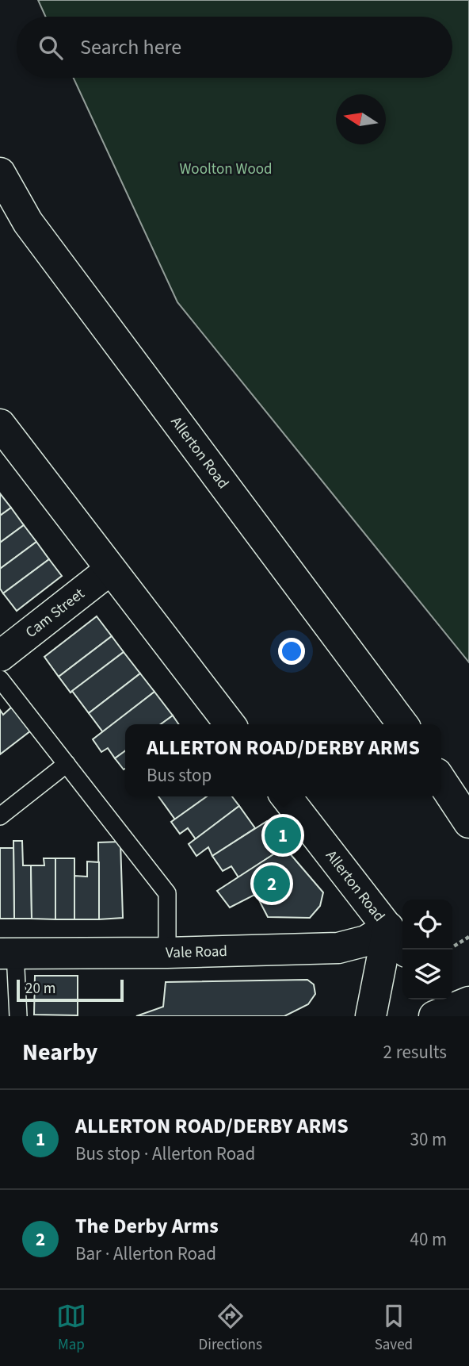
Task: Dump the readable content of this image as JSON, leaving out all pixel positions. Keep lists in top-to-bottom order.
{
  "streets": {
    "main road": ["Allerton Road", "Cam Street", "Vale Road"]
  },
  "crossings": [
    ["Allerton Road", "Vale Road"]
  ],
  "parks": ["Woolton Wood"],
  "scale_bar": "20 m",
  "north": "left",
  "page": {
    "search": "Search here",
    "popup": ["ALLERTON ROAD/DERBY ARMS", "Bus stop"],
    "pins": ["1", "2"],
    "scale": "20 m",
    "heading": ["Nearby", "2 results"],
    "list": [
      {
        "mark": "1",
        "name": "ALLERTON ROAD/DERBY ARMS",
        "note": "Bus stop · Allerton Road",
        "value": "30 m"
      },
      {
        "mark": "2",
        "name": "The Derby Arms",
        "note": "Bar · Allerton Road",
        "value": "40 m"
      }
    ],
    "nav": ["Map", "Directions", "Saved"]
  }
}
